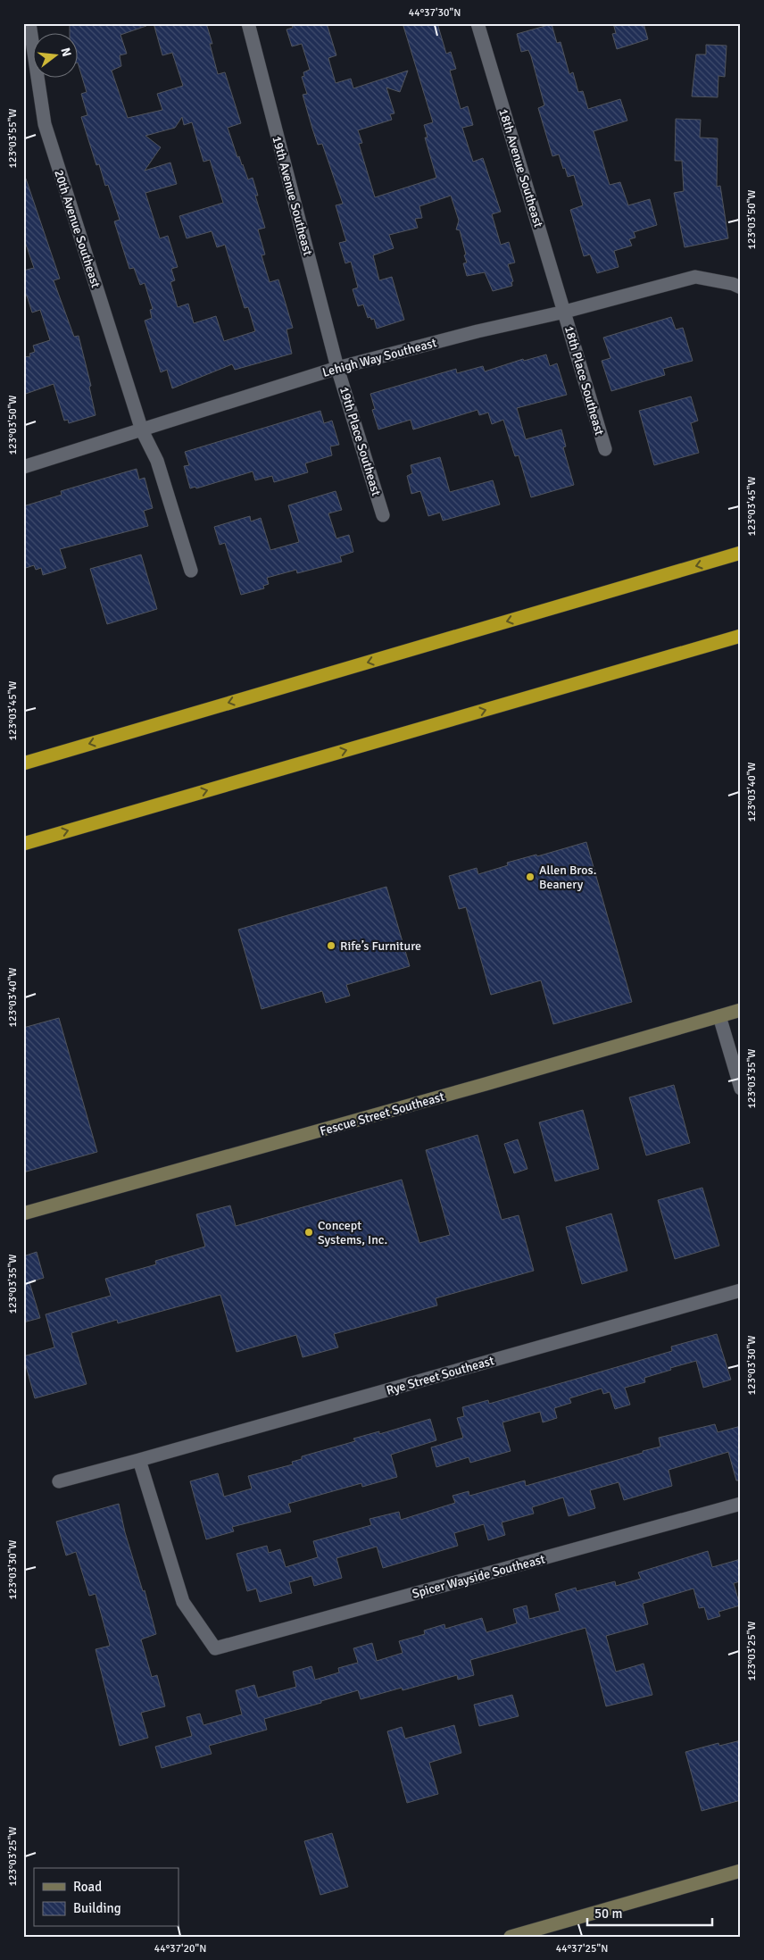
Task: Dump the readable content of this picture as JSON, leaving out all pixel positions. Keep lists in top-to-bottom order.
{
  "streets": {
    "street": [
      "18th Avenue Southeast",
      "19th Avenue Southeast",
      "20th Avenue Southeast",
      "Lehigh Way Southeast",
      "18th Place Southeast",
      "19th Place Southeast",
      "Fescue Street Southeast",
      "Rye Street Southeast",
      "Spicer Wayside Southeast"
    ]
  },
  "crossings": [
    ["18th Avenue Southeast", "Lehigh Way Southeast"],
    ["18th Avenue Southeast", "18th Place Southeast"],
    ["19th Avenue Southeast", "Lehigh Way Southeast"],
    ["19th Avenue Southeast", "19th Place Southeast"],
    ["20th Avenue Southeast", "Lehigh Way Southeast"],
    ["Lehigh Way Southeast", "18th Place Southeast"],
    ["Lehigh Way Southeast", "19th Place Southeast"],
    ["Rye Street Southeast", "Spicer Wayside Southeast"]
  ],
  "places": ["Allen Bros. Beanery", "Rife’s Furniture", "Concept Systems, Inc."],
  "legend": ["Road", "Building"],
  "scale_bar": "50 m",
  "north": "right",
  "coordinates": [
    "44°37'30\"N",
    "123°03'55\"W",
    "123°03'50\"W",
    "123°03'45\"W",
    "123°03'40\"W",
    "123°03'35\"W",
    "123°03'30\"W",
    "123°03'25\"W",
    "44°37'20\"N",
    "44°37'25\"N"
  ]
}
